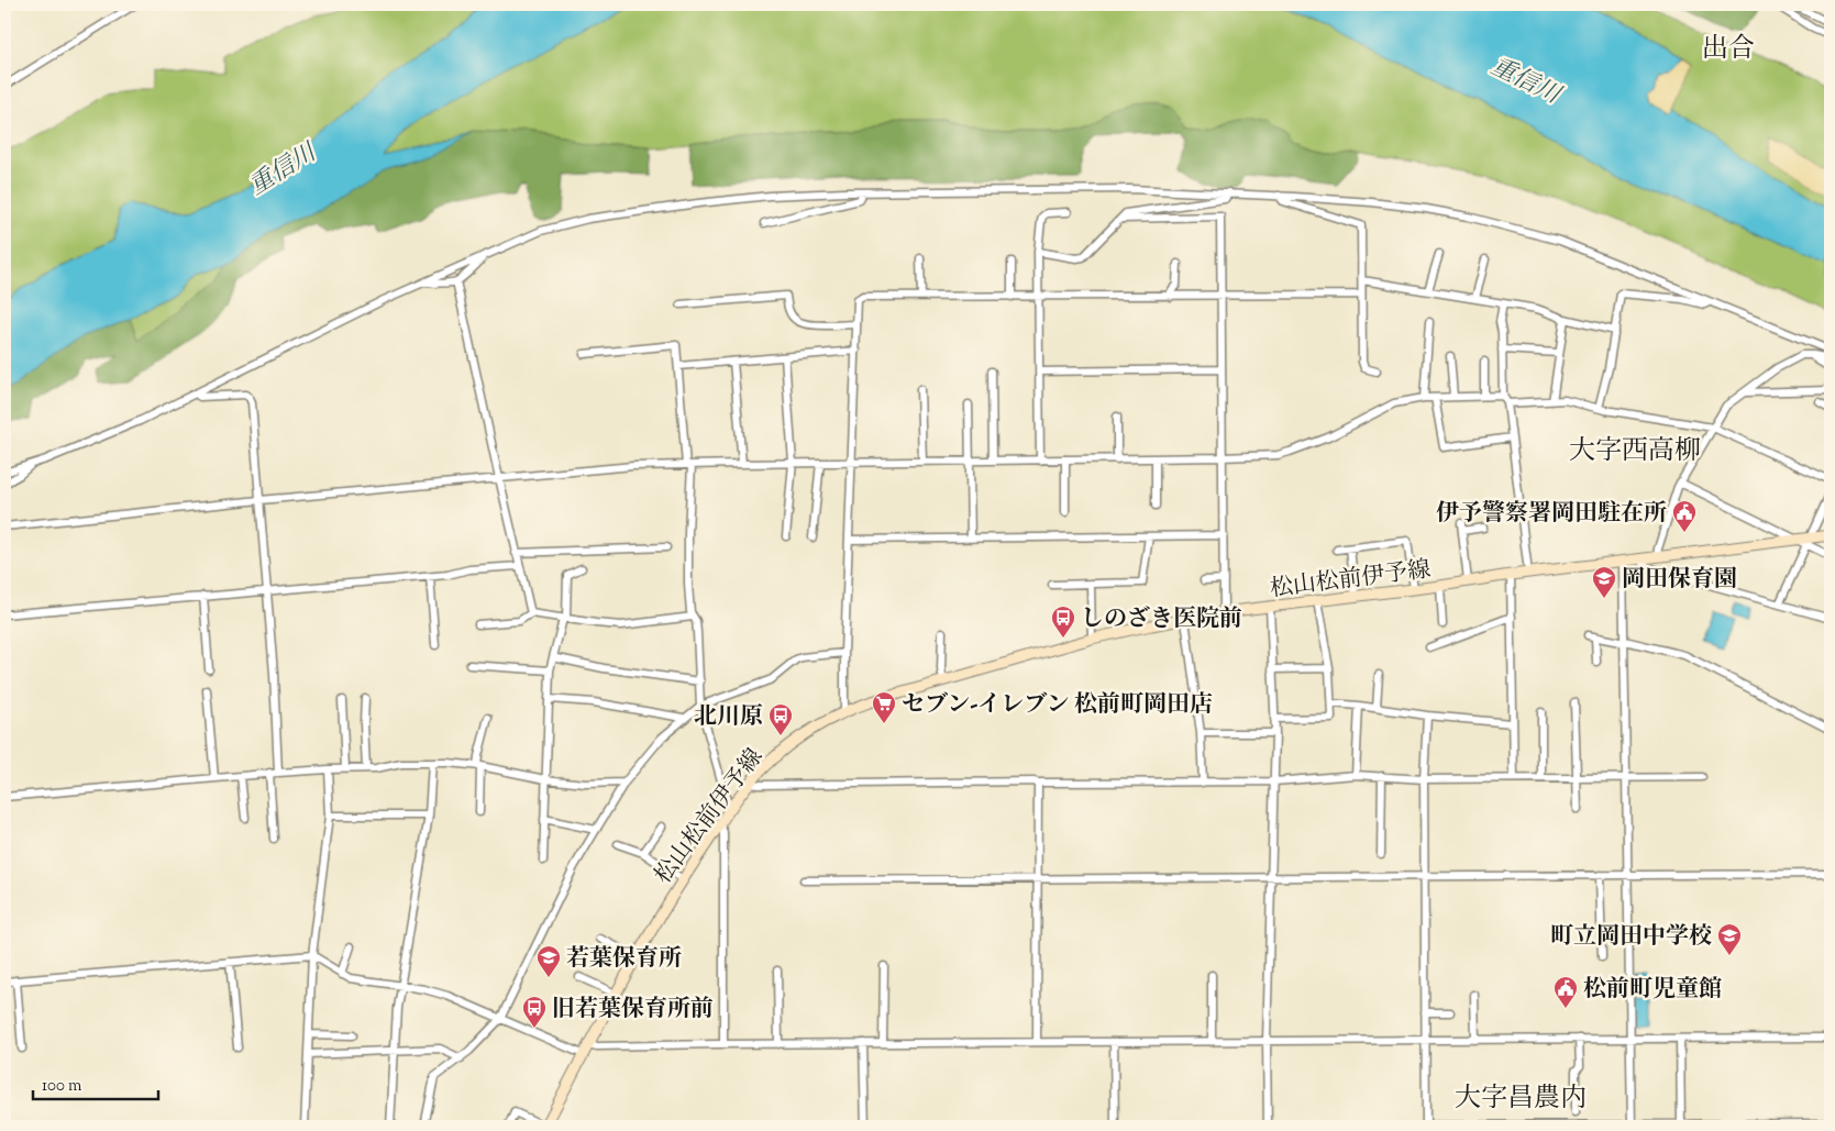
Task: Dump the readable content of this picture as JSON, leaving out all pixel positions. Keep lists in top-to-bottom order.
{
  "streets": {
    "main road": ["松山松前伊予線"]
  },
  "districts": ["出合", "大字西高柳", "大字昌農内"],
  "water": ["重信川"],
  "places": {
    "public building": ["伊予警察署岡田駐在所", "松前町児童館"],
    "school or university": ["岡田保育園", "町立岡田中学校", "若葉保育所"],
    "bus stop": ["しのざき医院前", "北川原", "旧若葉保育所前"],
    "supermarket": ["セブン-イレブン 松前町岡田店"]
  },
  "scale_bar": "100 m"
}
